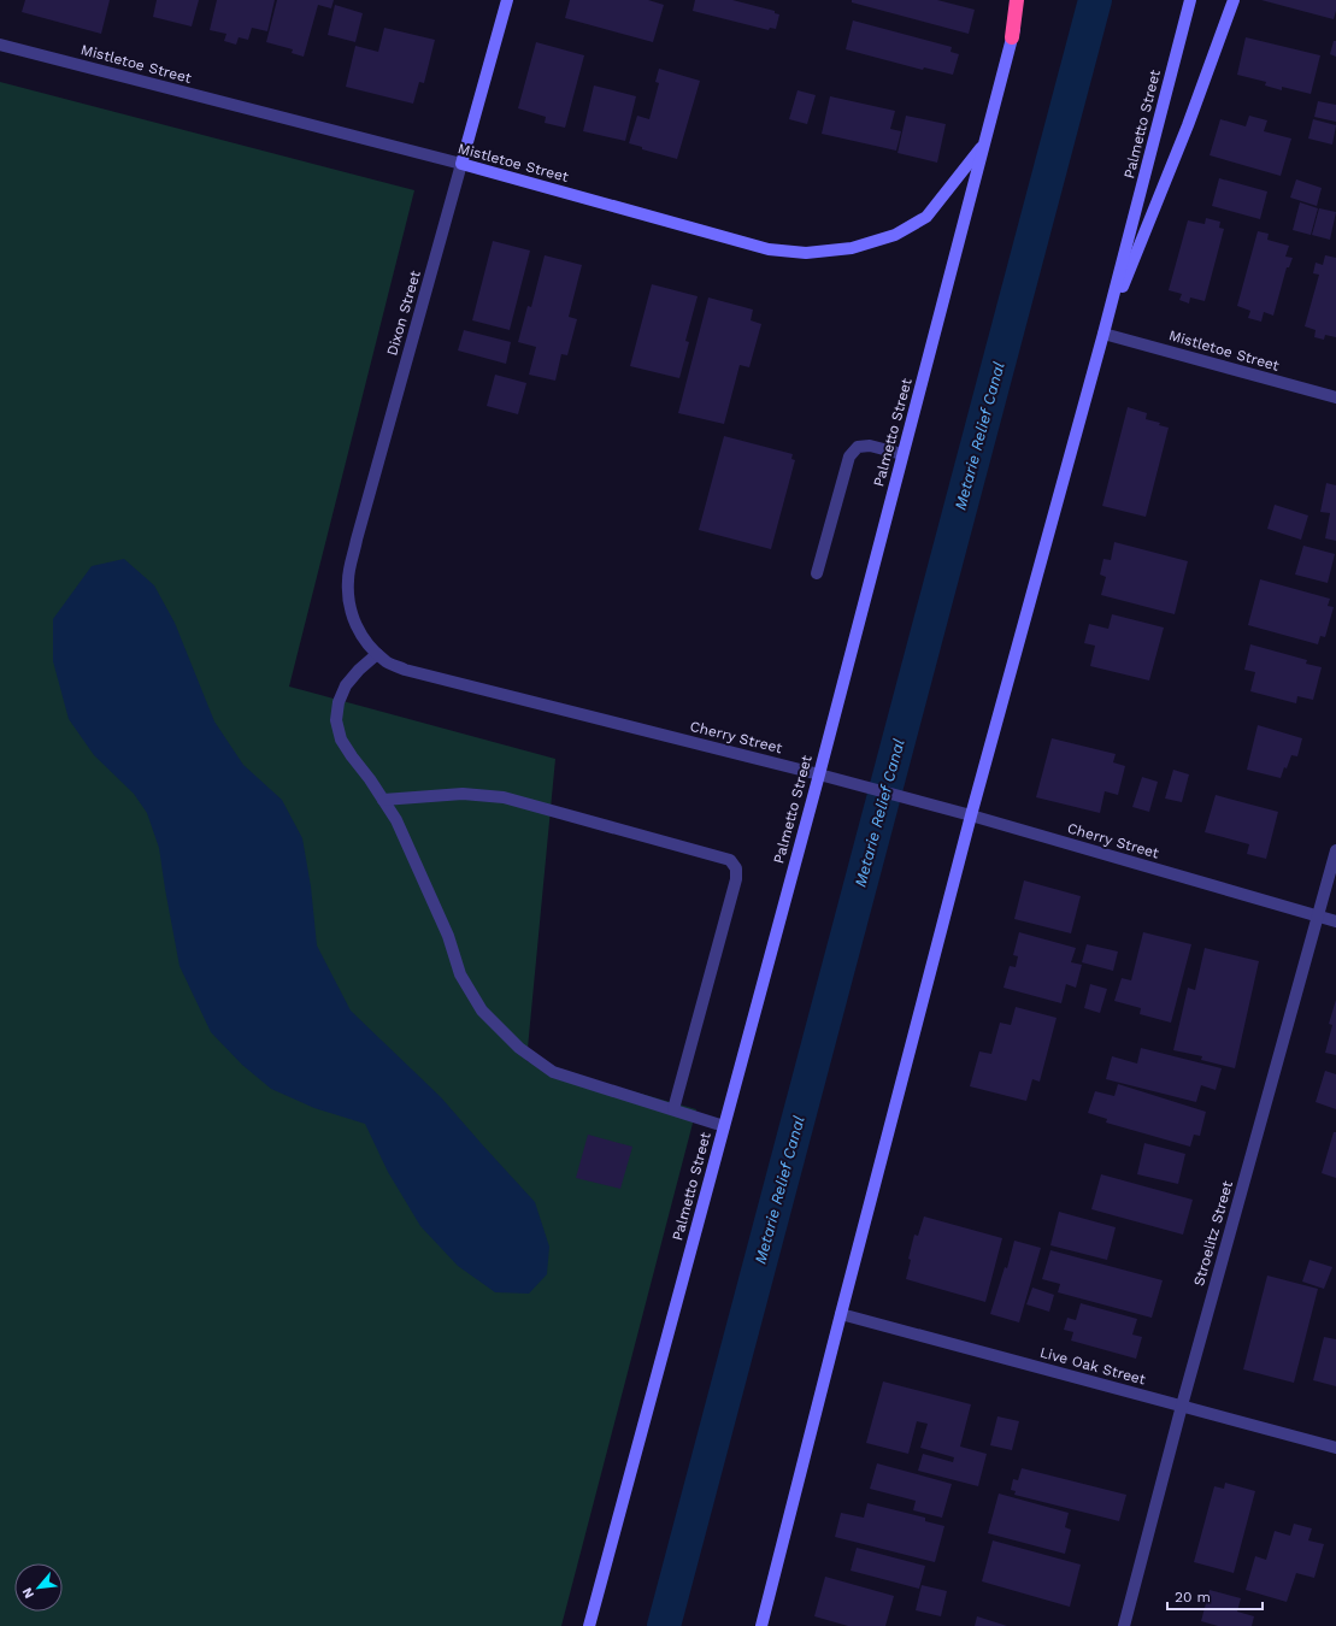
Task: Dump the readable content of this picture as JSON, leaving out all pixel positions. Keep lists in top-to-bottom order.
{
  "streets": {
    "street": [
      "Mistletoe Street",
      "Palmetto Street",
      "Dixon Street",
      "Cherry Street",
      "Stroelitz Street",
      "Live Oak Street"
    ]
  },
  "crossings": [
    ["Mistletoe Street", "Palmetto Street"],
    ["Mistletoe Street", "Dixon Street"],
    ["Palmetto Street", "Cherry Street"],
    ["Palmetto Street", "Live Oak Street"],
    ["Dixon Street", "Cherry Street"],
    ["Cherry Street", "Stroelitz Street"],
    ["Stroelitz Street", "Live Oak Street"]
  ],
  "water": ["Metarie Relief Canal"],
  "scale_bar": "20 m",
  "north": "bottom left"
}
